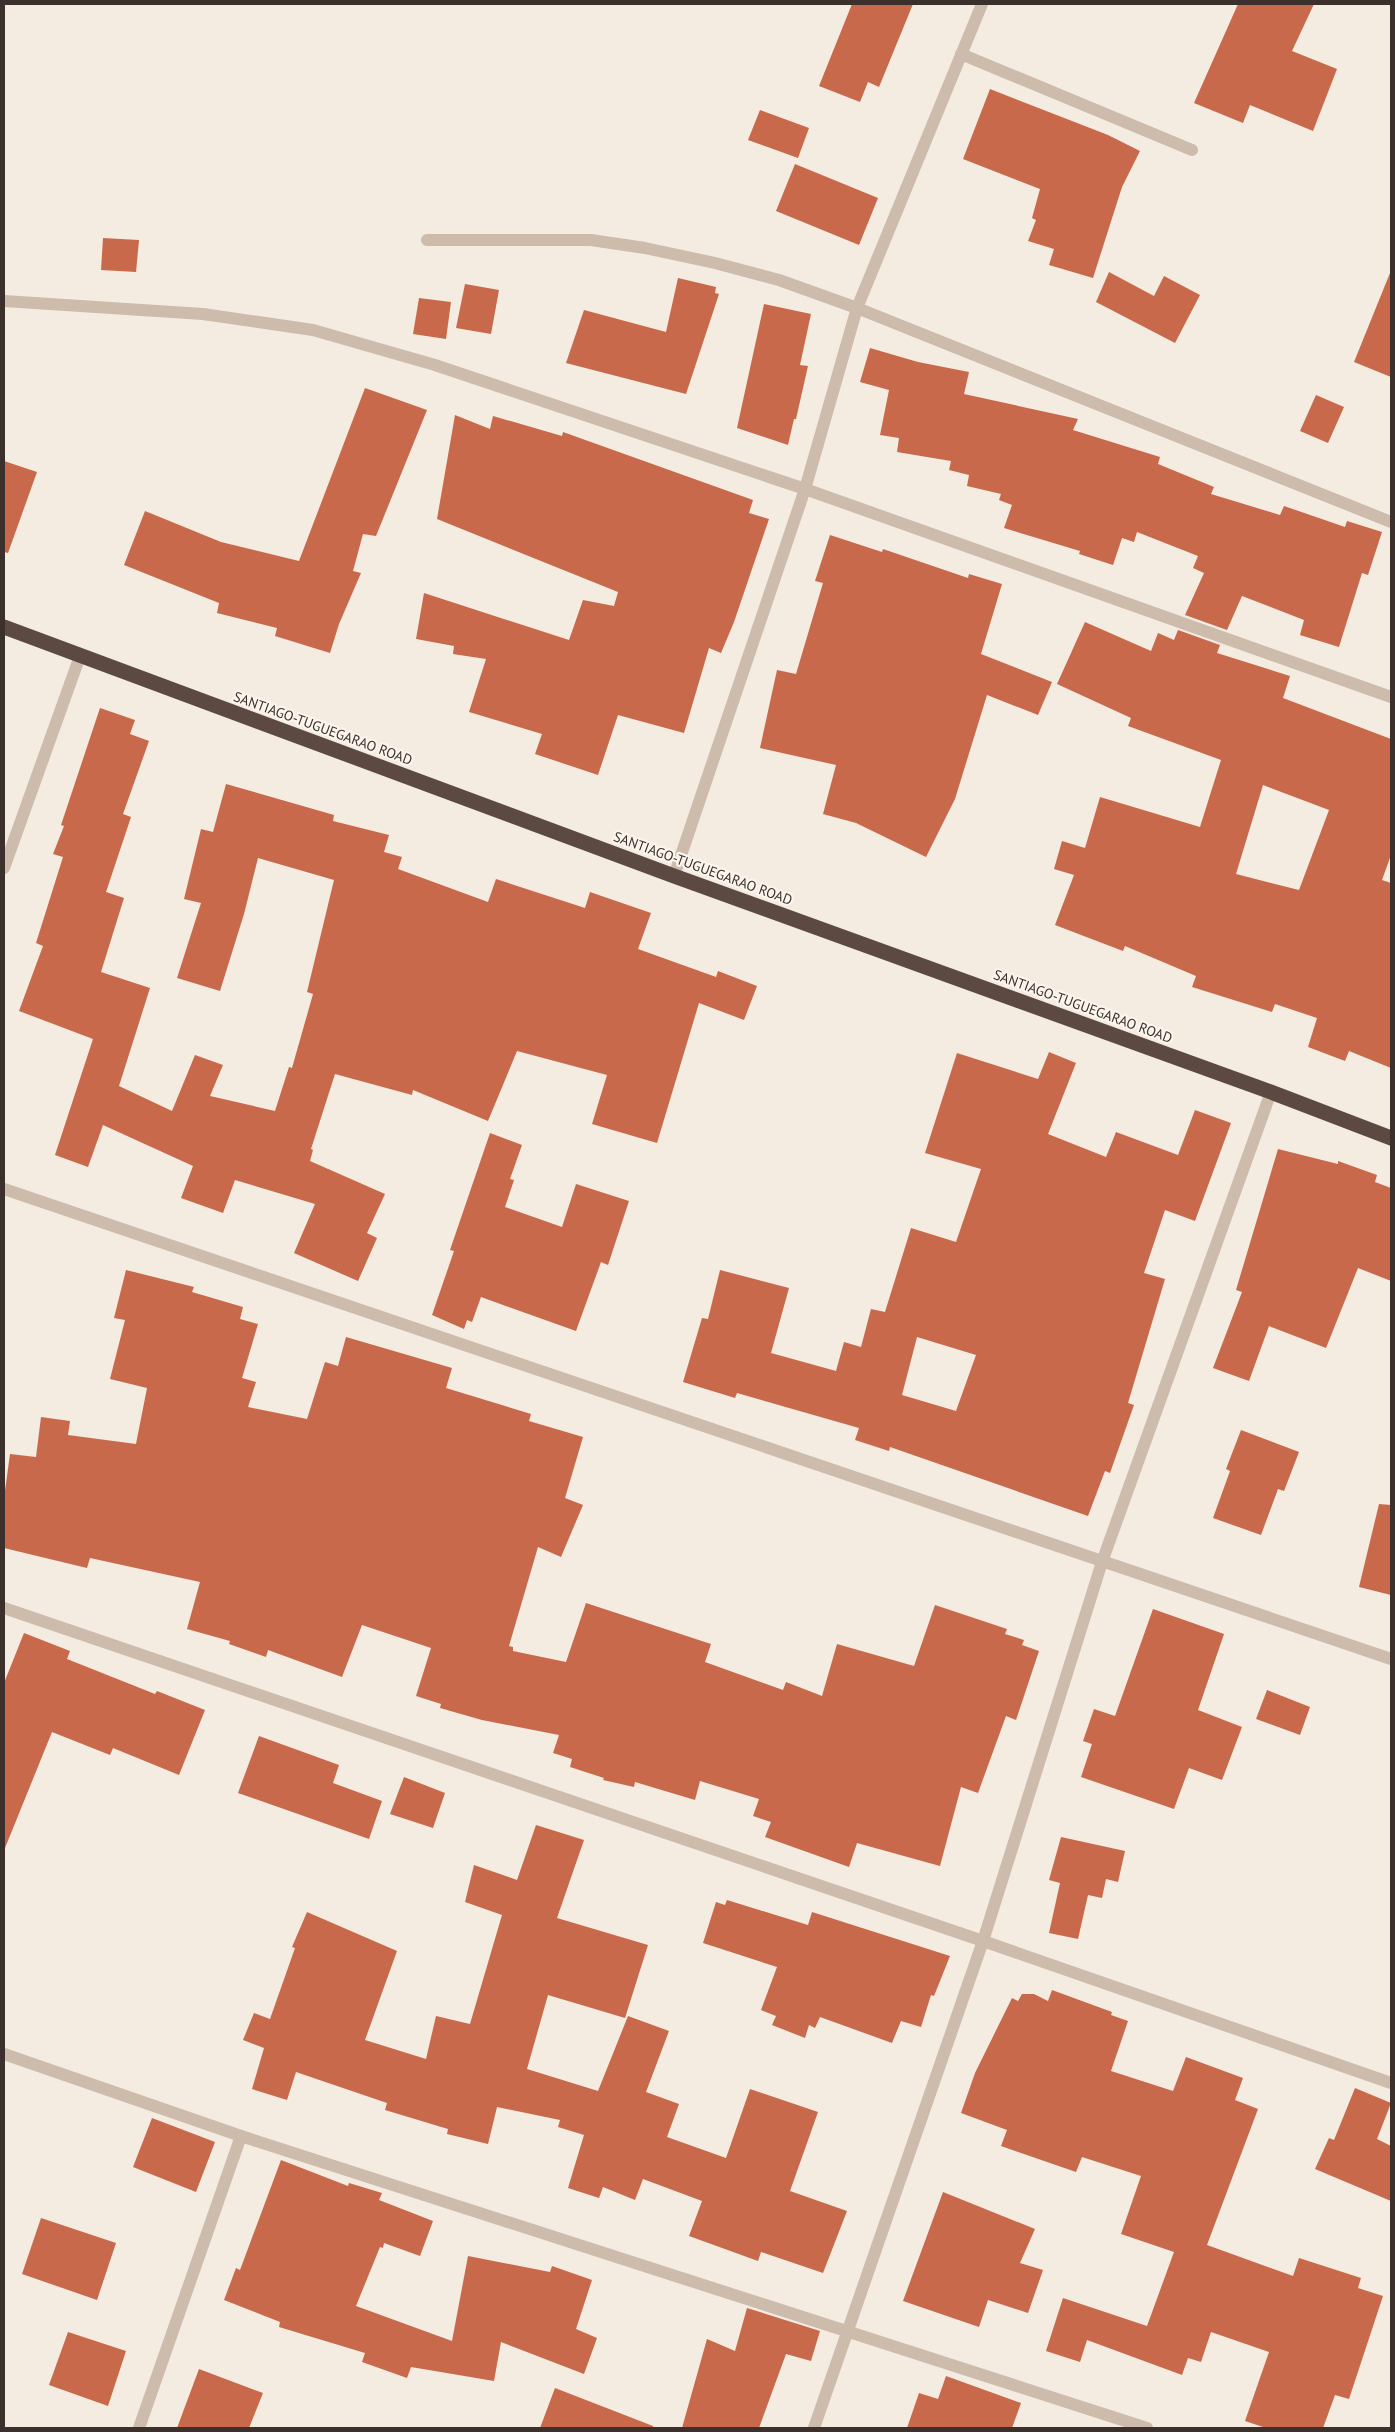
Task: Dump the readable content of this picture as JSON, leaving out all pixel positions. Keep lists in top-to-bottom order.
{
  "streets": {
    "highway": ["SANTIAGO-TUGUEGARAO ROAD"]
  }
}
